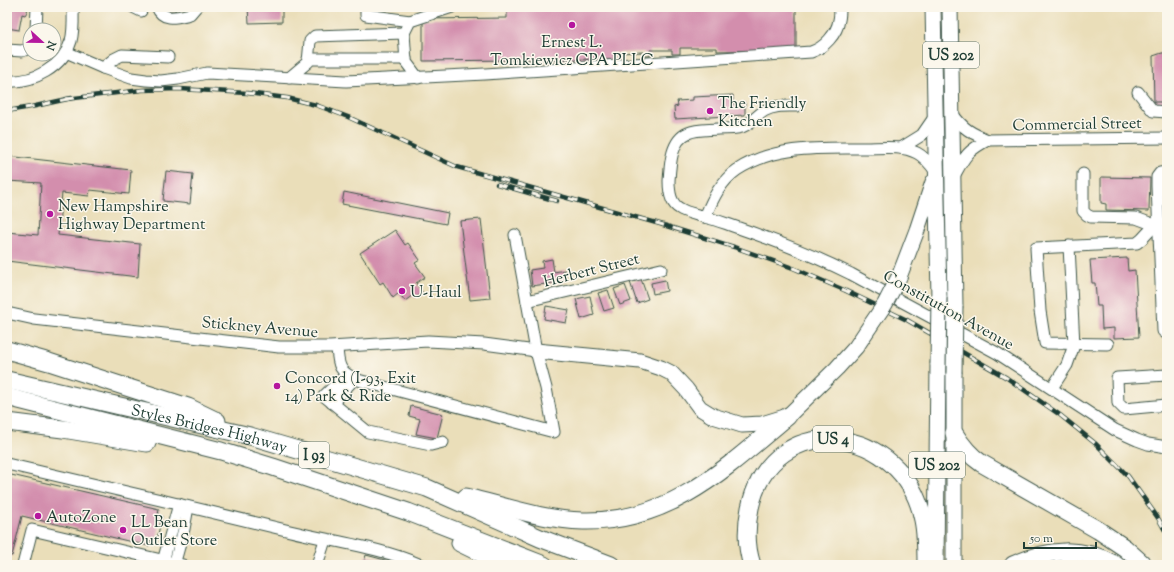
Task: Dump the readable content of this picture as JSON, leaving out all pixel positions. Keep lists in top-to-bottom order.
{
  "streets": {
    "highway": ["Styles Bridges Highway", "US 4", "I 93"],
    "main road": ["US 202"],
    "street": [
      "Commercial Street",
      "Herbert Street",
      "Constitution Avenue",
      "Stickney Avenue"
    ]
  },
  "crossings": [
    ["US 202", "Commercial Street"]
  ],
  "places": [
    "Ernest L. Tomkiewicz CPA PLLC",
    "The Friendly Kitchen",
    "New Hampshire Highway Department",
    "U-Haul",
    "Concord (I-93, Exit 14) Park & Ride",
    "AutoZone",
    "LL Bean Outlet Store"
  ],
  "scale_bar": "50 m",
  "north": "right"
}
